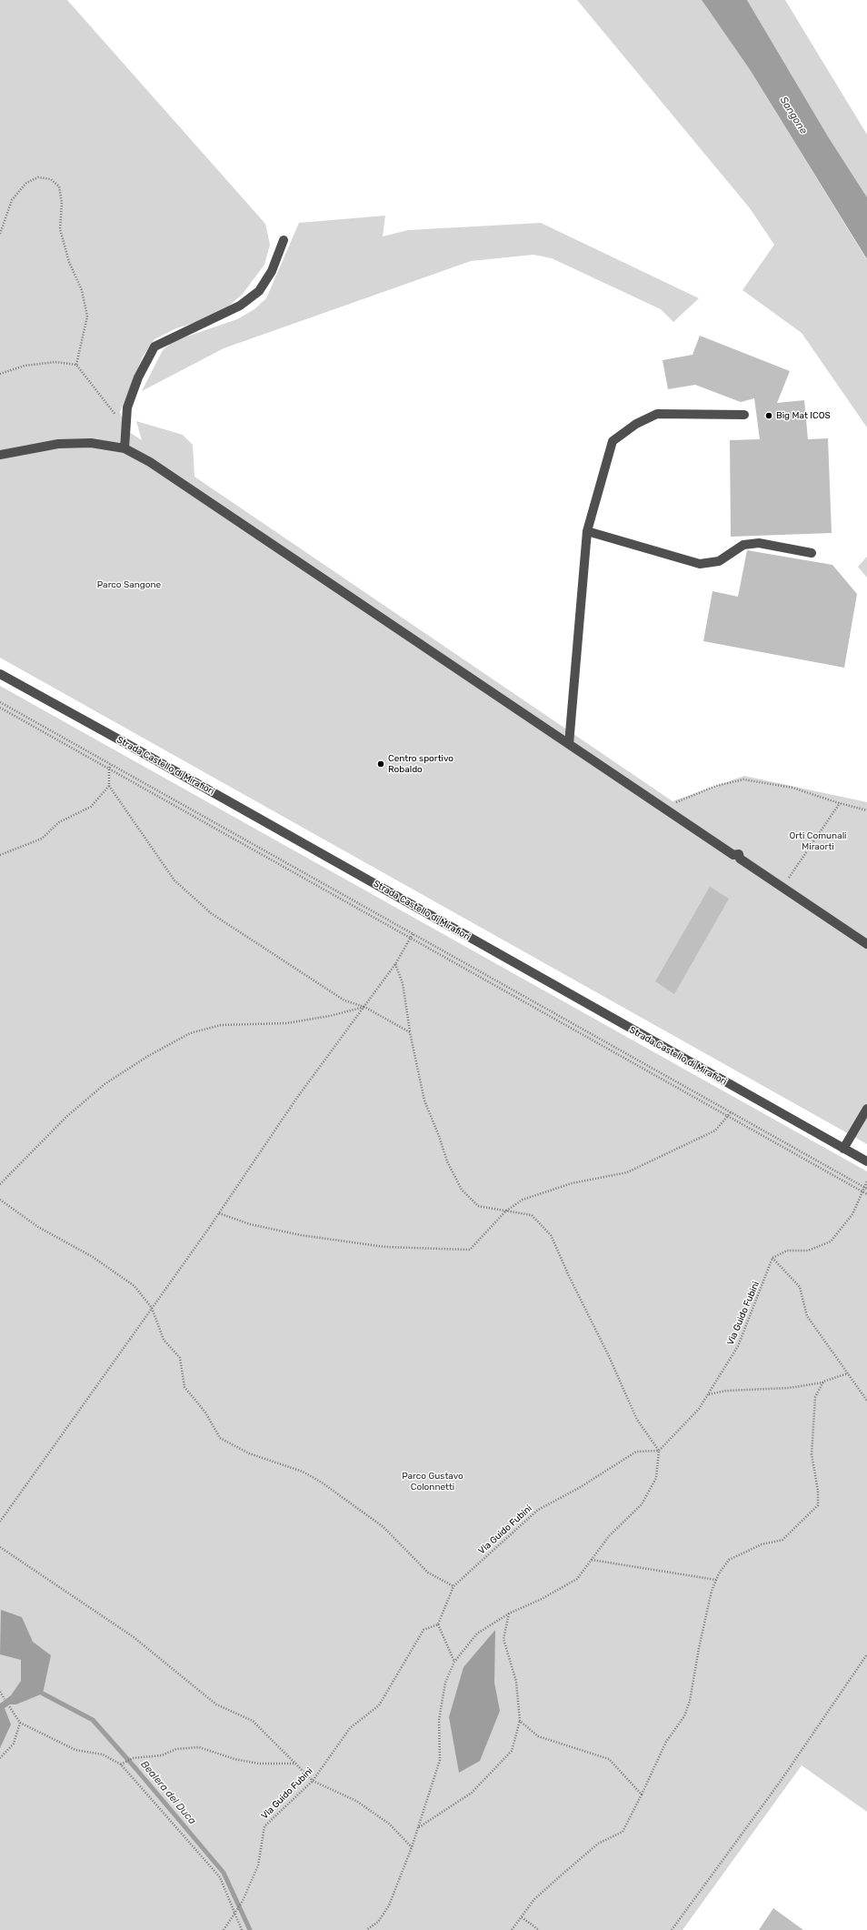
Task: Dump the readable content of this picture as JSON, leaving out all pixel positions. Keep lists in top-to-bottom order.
{
  "streets": {
    "street": ["Strada Castello di Mirafiori"],
    "path": ["Via Guido Fubini"]
  },
  "water": ["Sangone", "Bealera del Duca"],
  "parks": ["Parco Sangone", "Orti Comunali Miraorti", "Parco Gustavo Colonnetti"],
  "places": ["Big Mat ICOS", "Centro sportivo Robaldo"]
}
